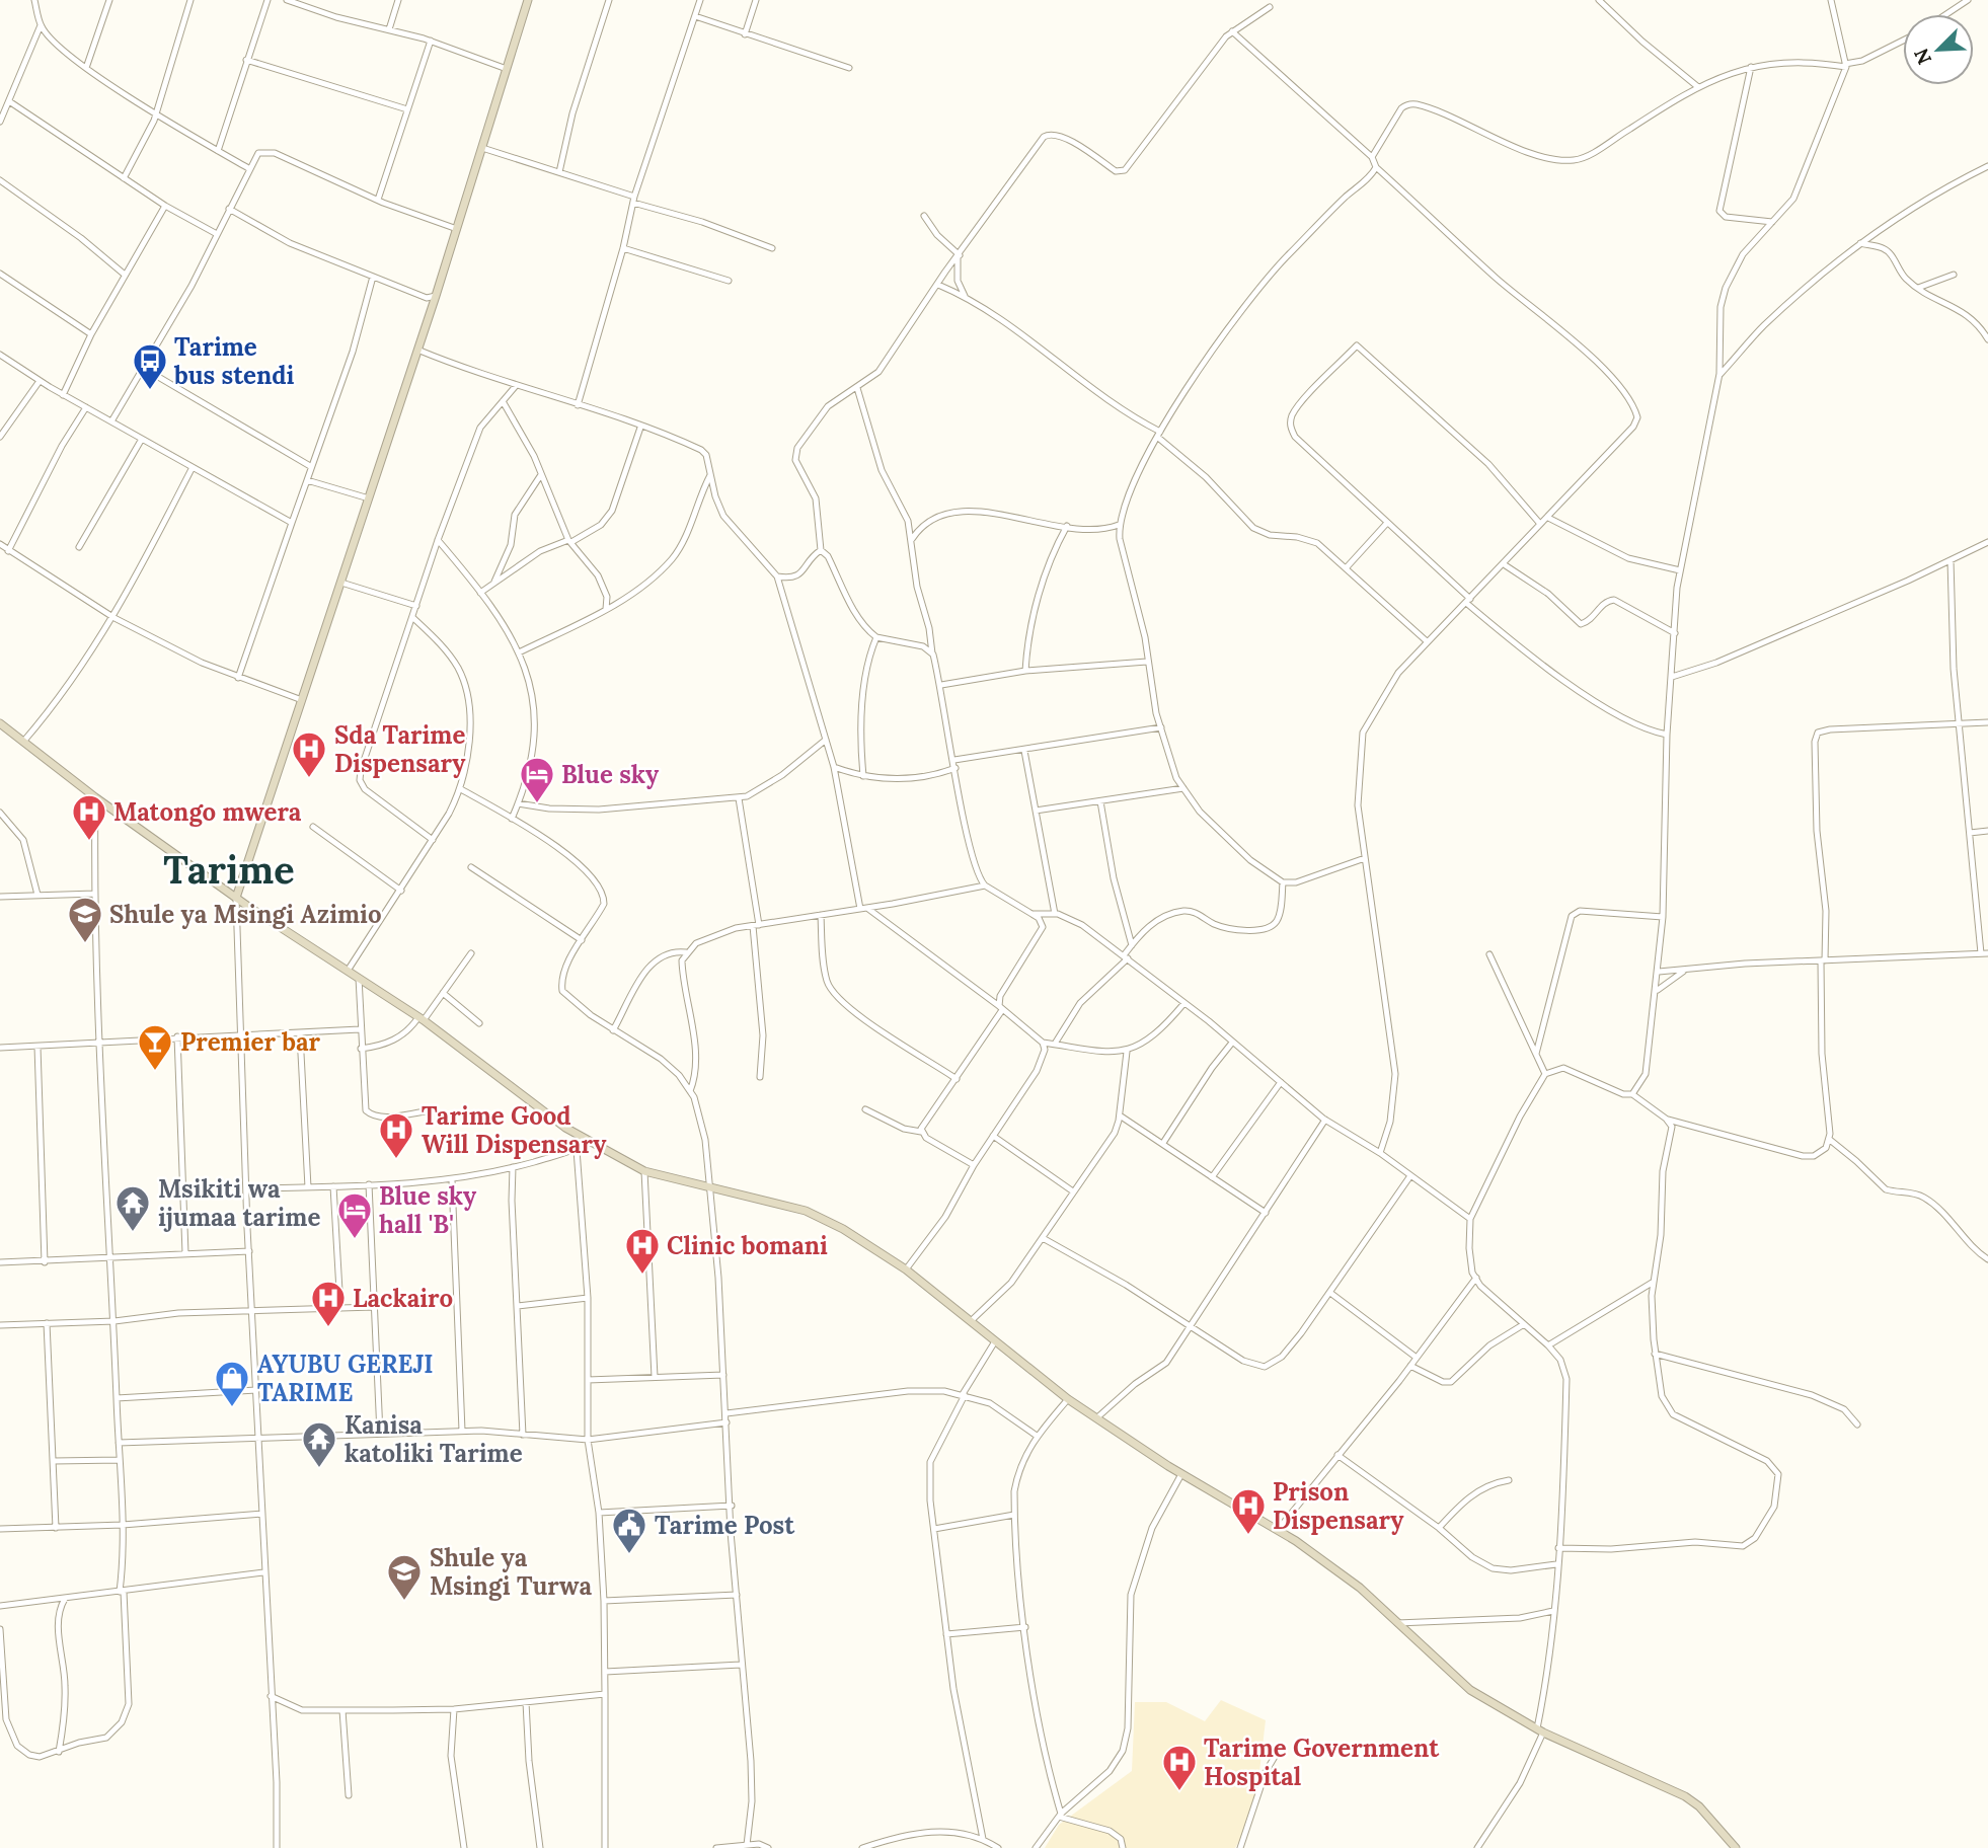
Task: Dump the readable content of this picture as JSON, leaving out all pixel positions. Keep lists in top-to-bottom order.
{
  "districts": ["Tarime"],
  "places": {
    "bus stop": ["Tarime bus stendi"],
    "hospital": [
      "Sda Tarime Dispensary",
      "Matongo mwera",
      "Tarime Good Will Dispensary",
      "Clinic bomani",
      "Lackairo",
      "Prison Dispensary",
      "Tarime Government Hospital"
    ],
    "hotel": ["Blue sky", "Blue sky hall 'B'"],
    "school or university": ["Shule ya Msingi Azimio", "Shule ya Msingi Turwa"],
    "bar": ["Premier bar"],
    "temple": ["Msikiti wa ijumaa tarime", "Kanisa katoliki Tarime"],
    "shop": ["AYUBU GEREJI TARIME"],
    "public building": ["Tarime Post"]
  },
  "north": "bottom left"
}
